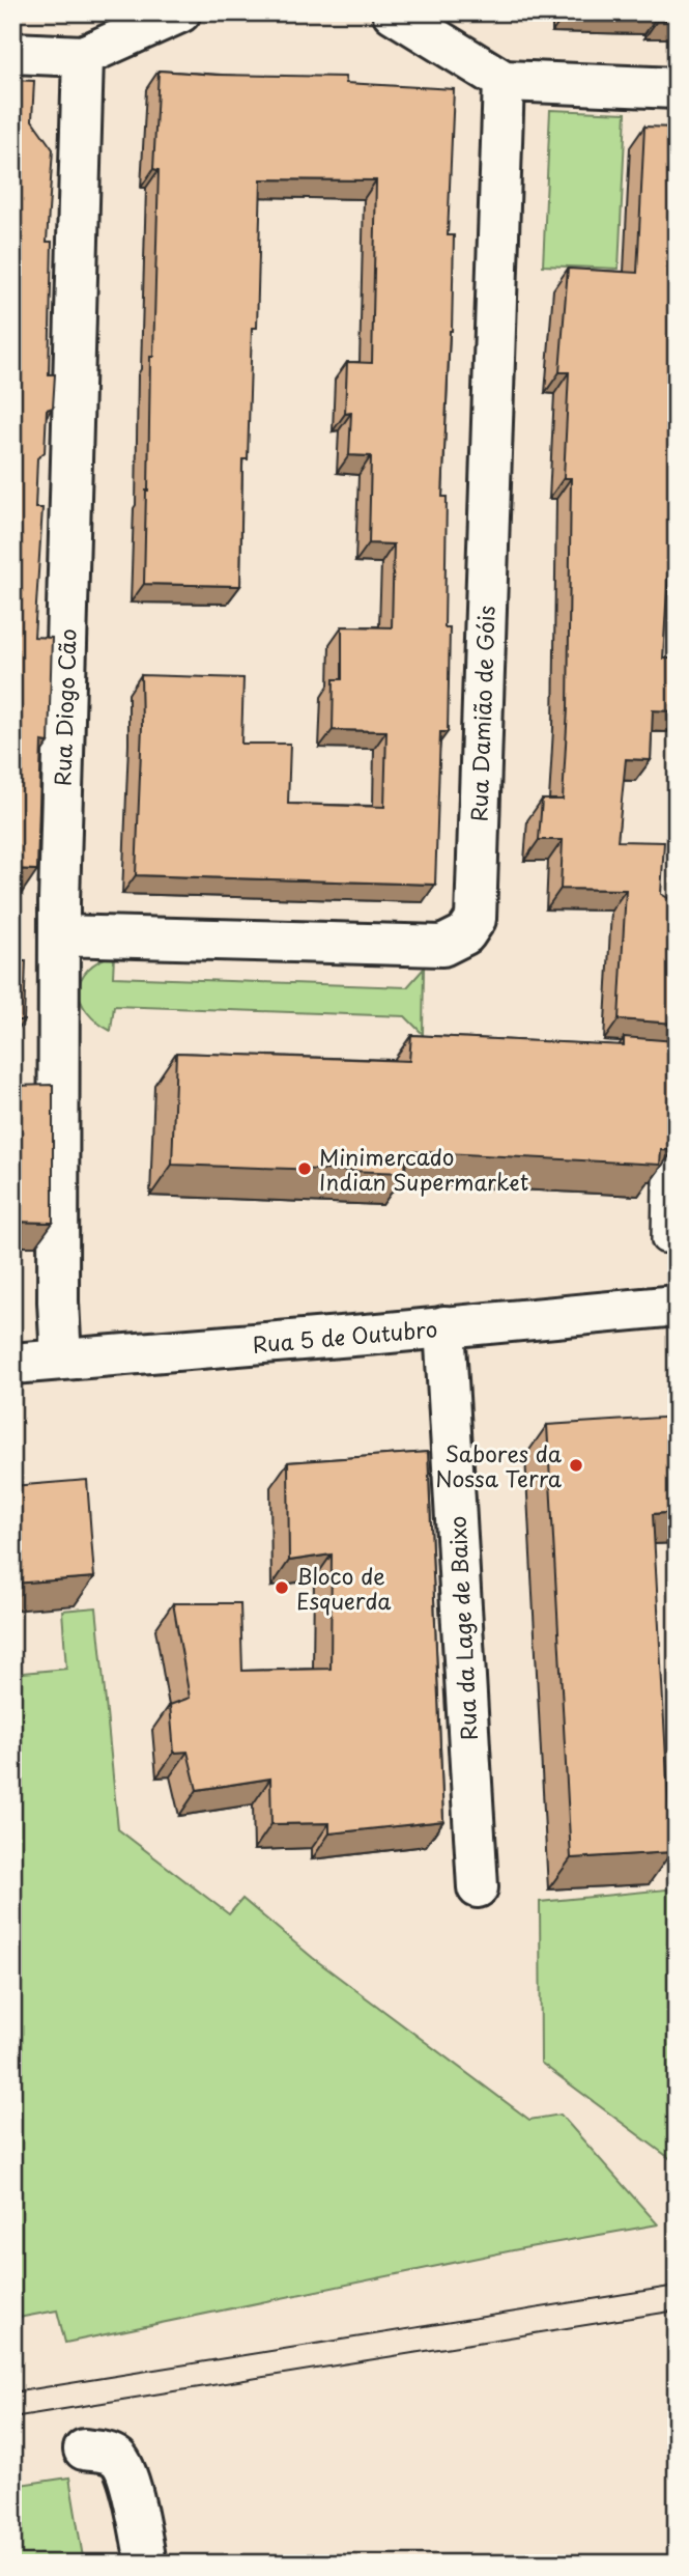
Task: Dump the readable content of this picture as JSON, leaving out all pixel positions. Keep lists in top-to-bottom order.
{
  "streets": {
    "street": [
      "Rua Diogo Cão",
      "Rua Damião de Góis",
      "Rua 5 de Outubro",
      "Rua da Lage de Baixo"
    ]
  },
  "crossings": [
    ["Rua Diogo Cão", "Rua Damião de Góis"],
    ["Rua Diogo Cão", "Rua 5 de Outubro"],
    ["Rua 5 de Outubro", "Rua da Lage de Baixo"]
  ],
  "places": ["Minimercado Indian Supermarket", "Sabores da Nossa Terra", "Bloco de Esquerda"]
}
